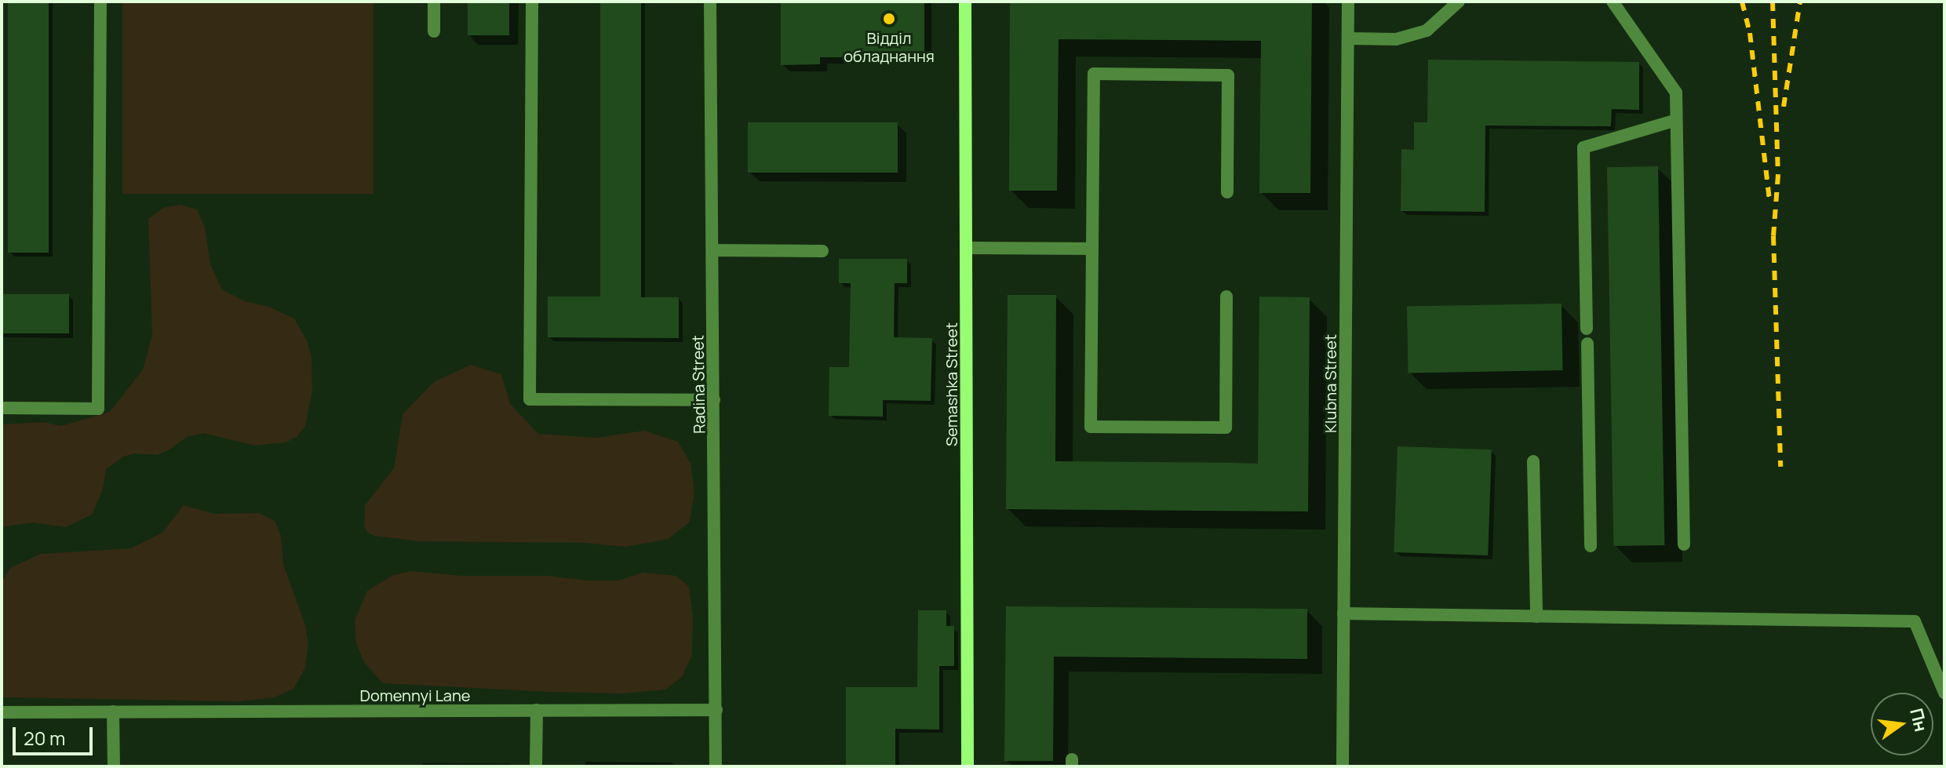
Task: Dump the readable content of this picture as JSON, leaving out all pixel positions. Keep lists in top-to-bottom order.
{
  "streets": {
    "street": [
      "Klubna Street",
      "Radina Street",
      "Semashka Street",
      "Domennyi Lane"
    ]
  },
  "crossings": [
    ["Radina Street", "Domennyi Lane"]
  ],
  "places": ["Відділ обладнання"],
  "scale_bar": "20 m",
  "north": "right"
}
